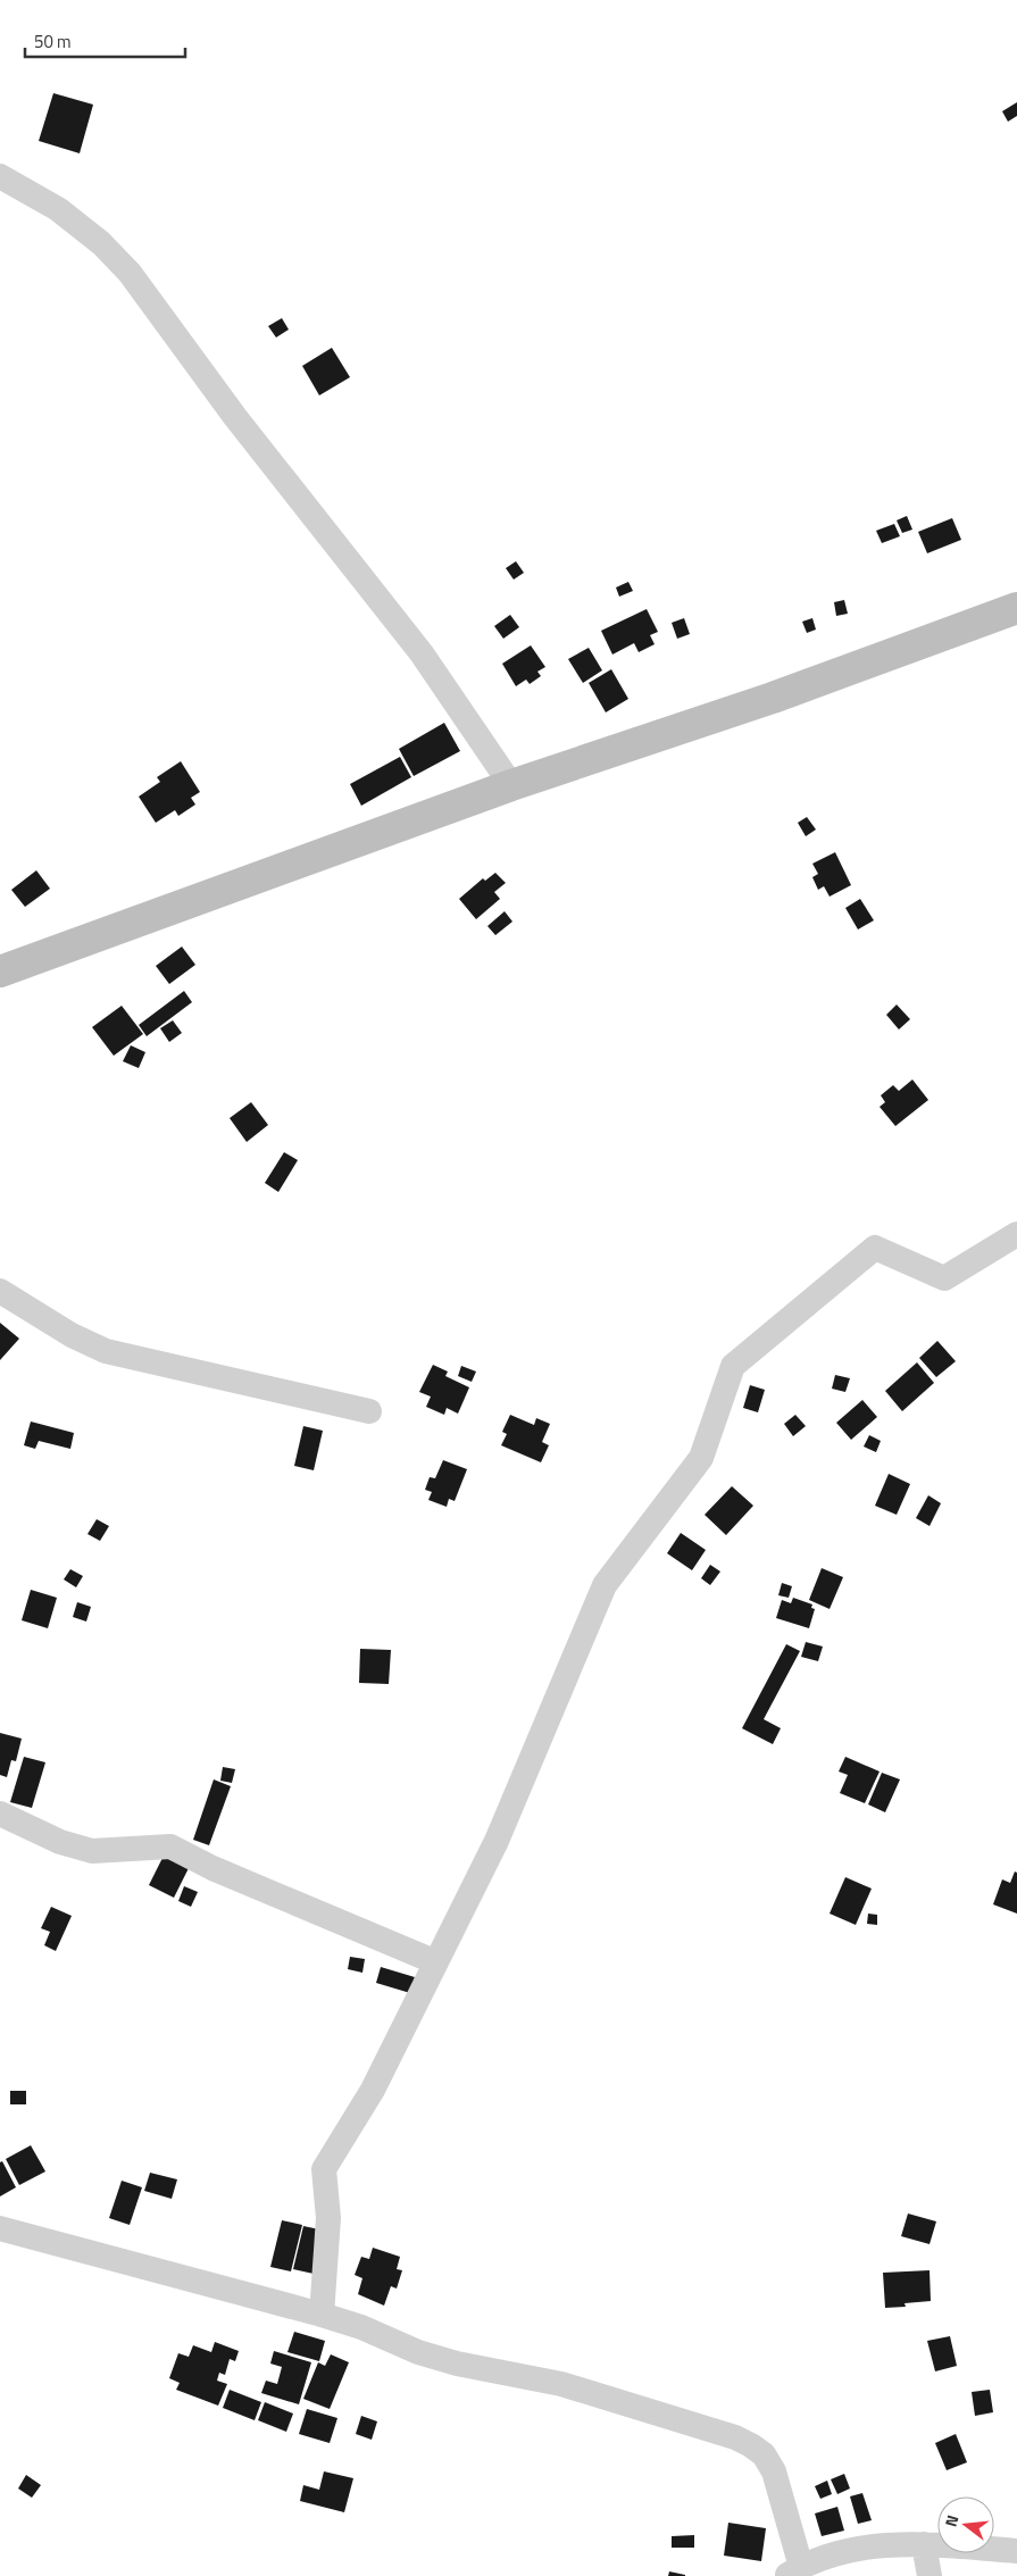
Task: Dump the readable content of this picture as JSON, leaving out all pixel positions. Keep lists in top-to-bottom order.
{
  "scale_bar": "50 m",
  "north": "left"
}
